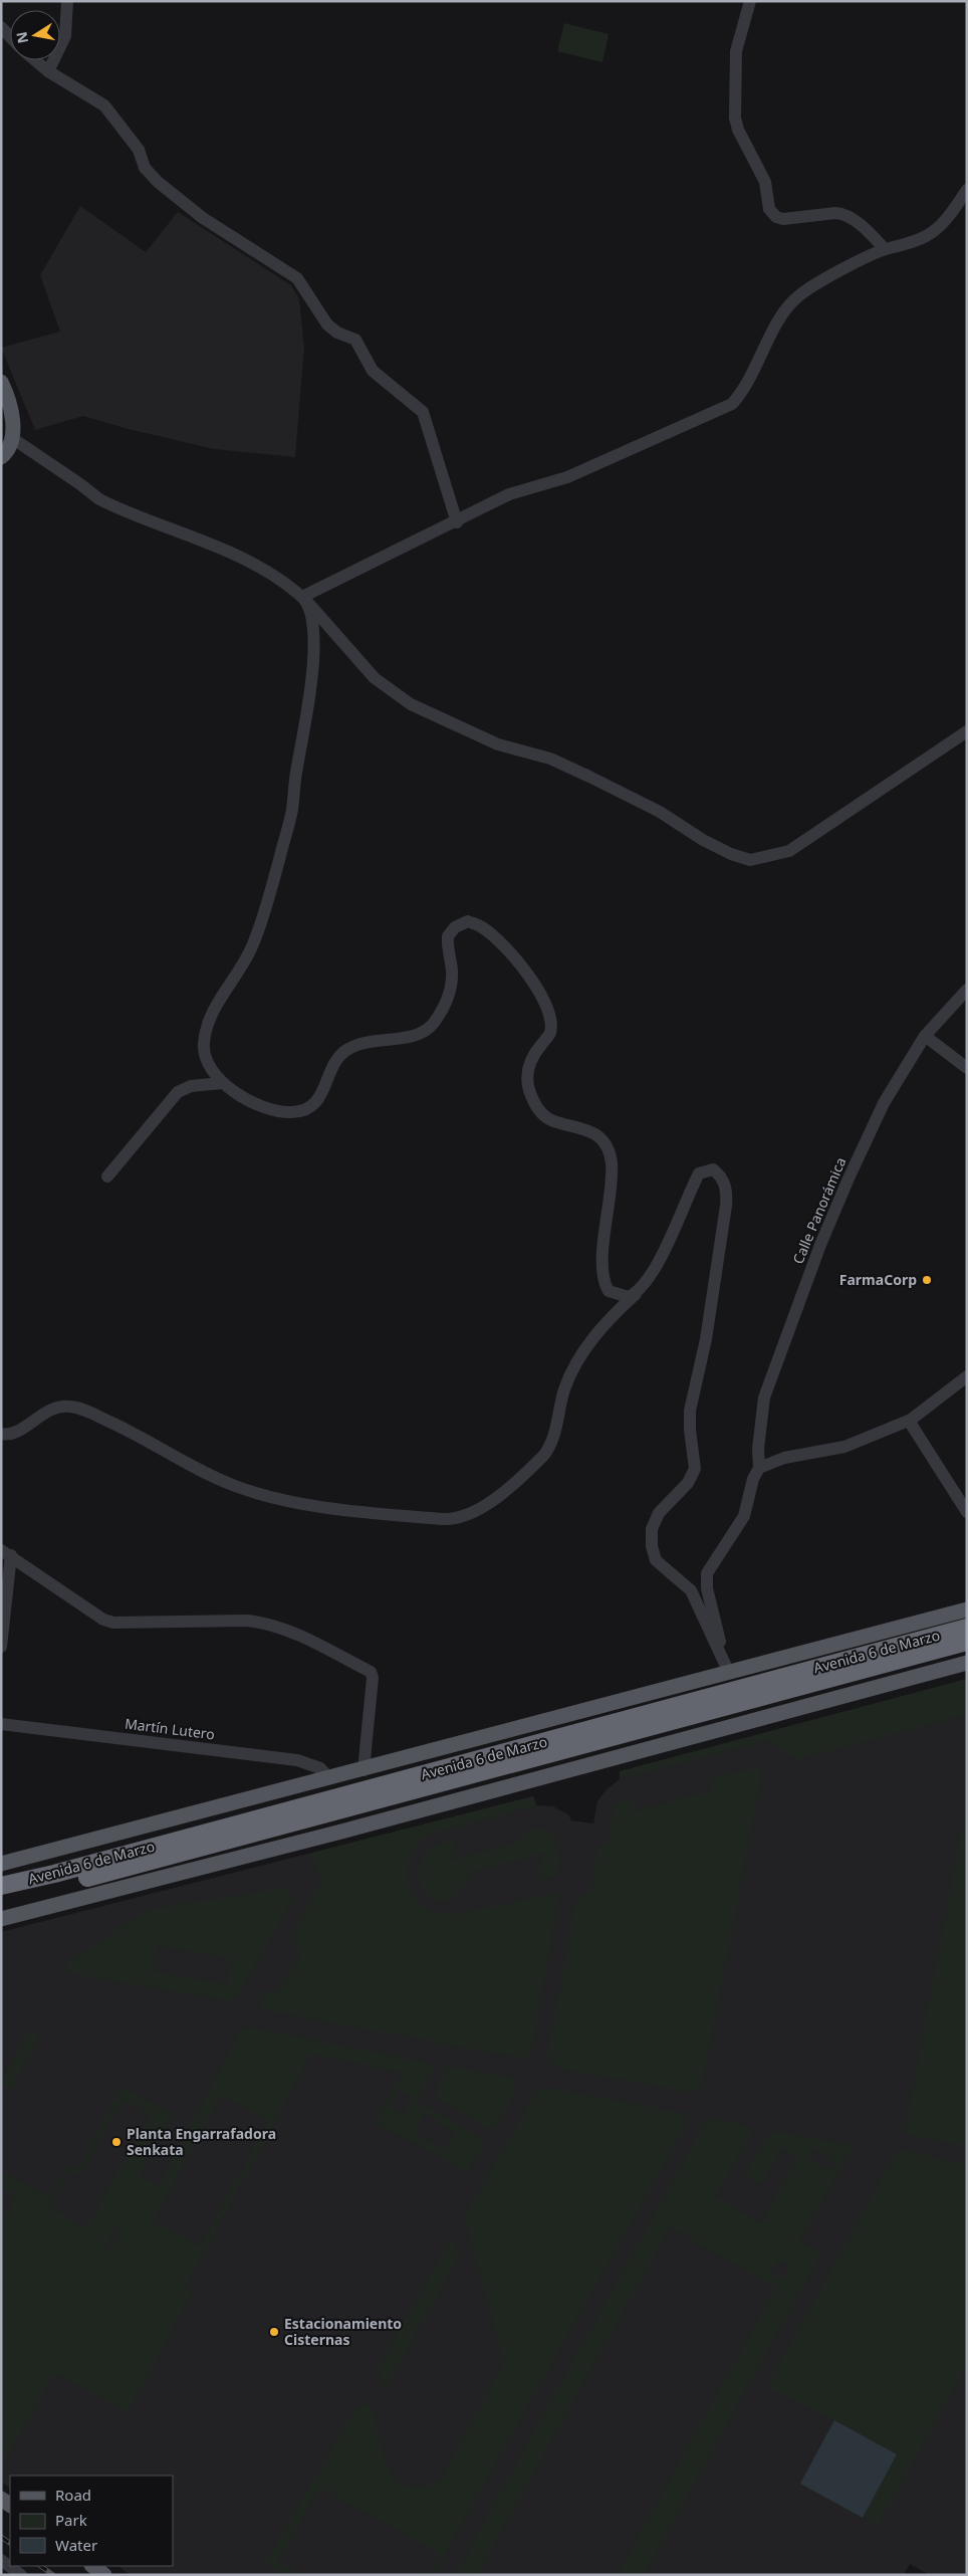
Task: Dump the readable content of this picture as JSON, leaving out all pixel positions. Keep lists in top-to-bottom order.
{
  "streets": {
    "highway": ["Avenida 6 de Marzo"],
    "street": ["Calle Panorámica", "Martín Lutero"]
  },
  "crossings": [
    ["Calle Panorámica", "Avenida 6 de Marzo"],
    ["Avenida 6 de Marzo", "Martín Lutero"]
  ],
  "places": ["FarmaCorp", "Planta Engarrafadora Senkata", "Estacionamiento Cisternas"],
  "legend": ["Road", "Park", "Water"],
  "north": "left"
}
